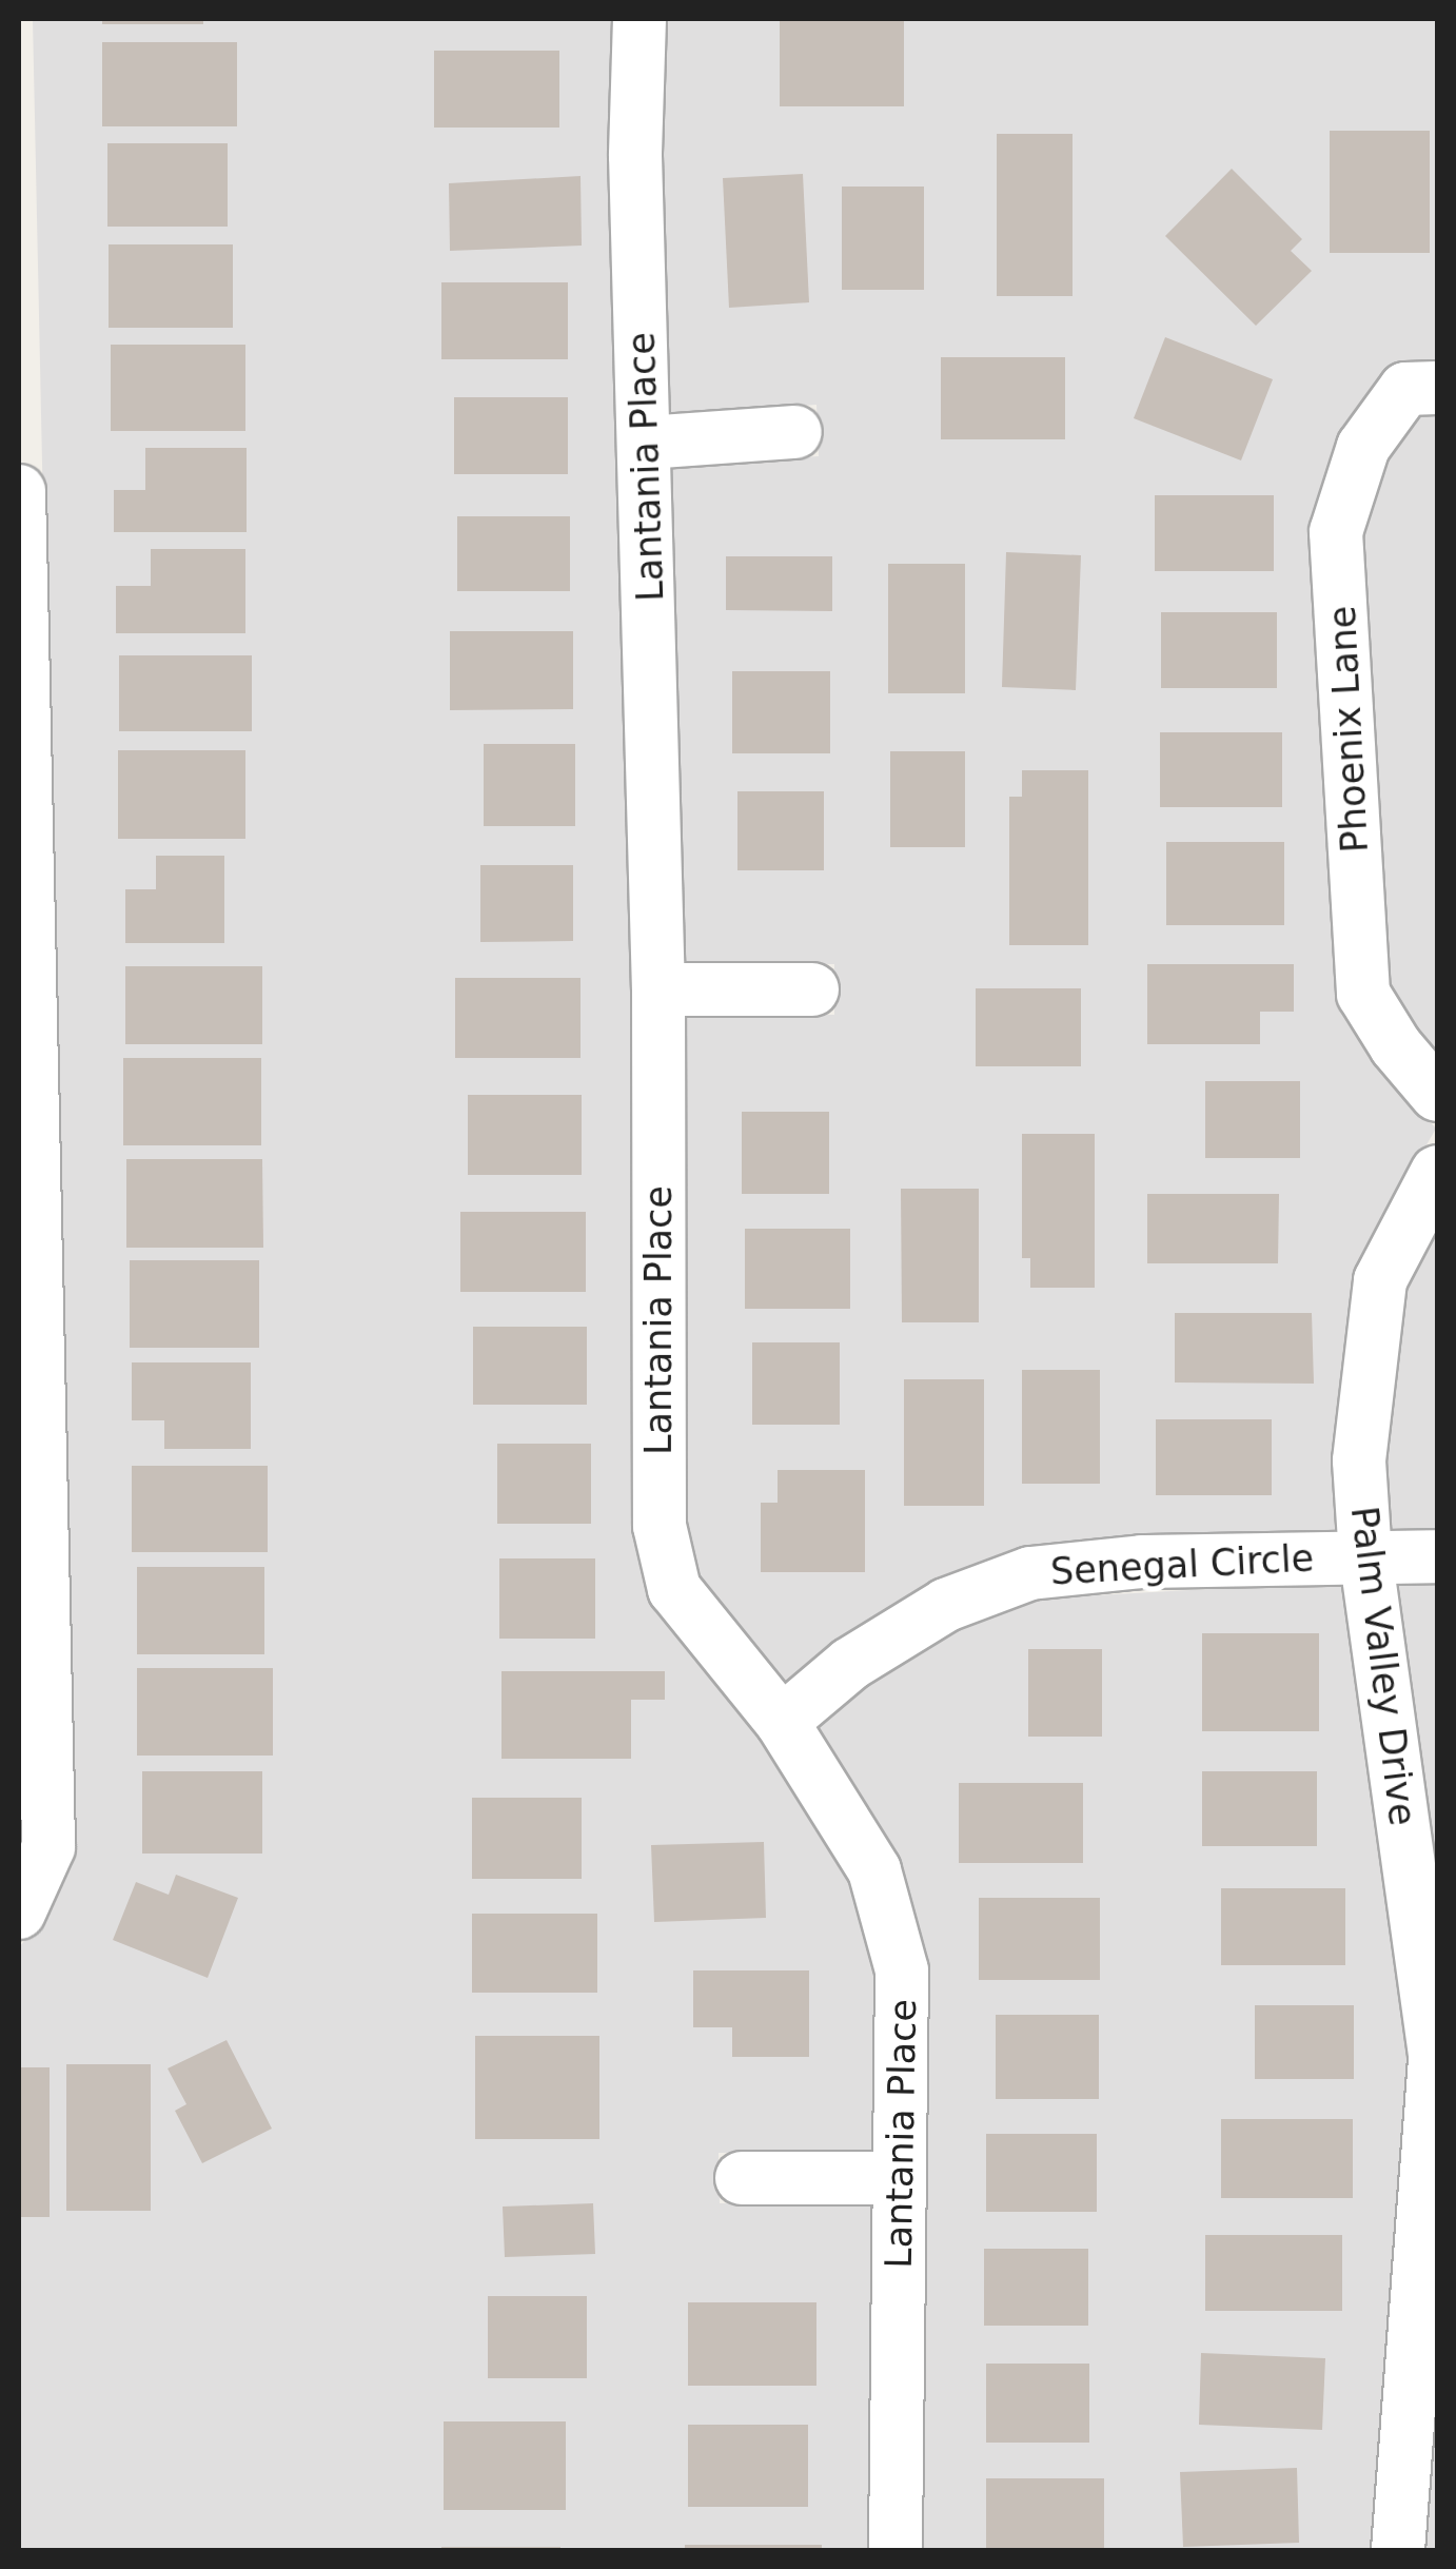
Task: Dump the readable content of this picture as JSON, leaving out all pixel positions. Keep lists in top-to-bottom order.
{
  "streets": {
    "street": [
      "Lantania Place",
      "Phoenix Lane",
      "Senegal Circle",
      "Palm Valley Drive"
    ]
  },
  "crossings": [
    ["Lantania Place", "Senegal Circle"],
    ["Senegal Circle", "Palm Valley Drive"]
  ]
}
